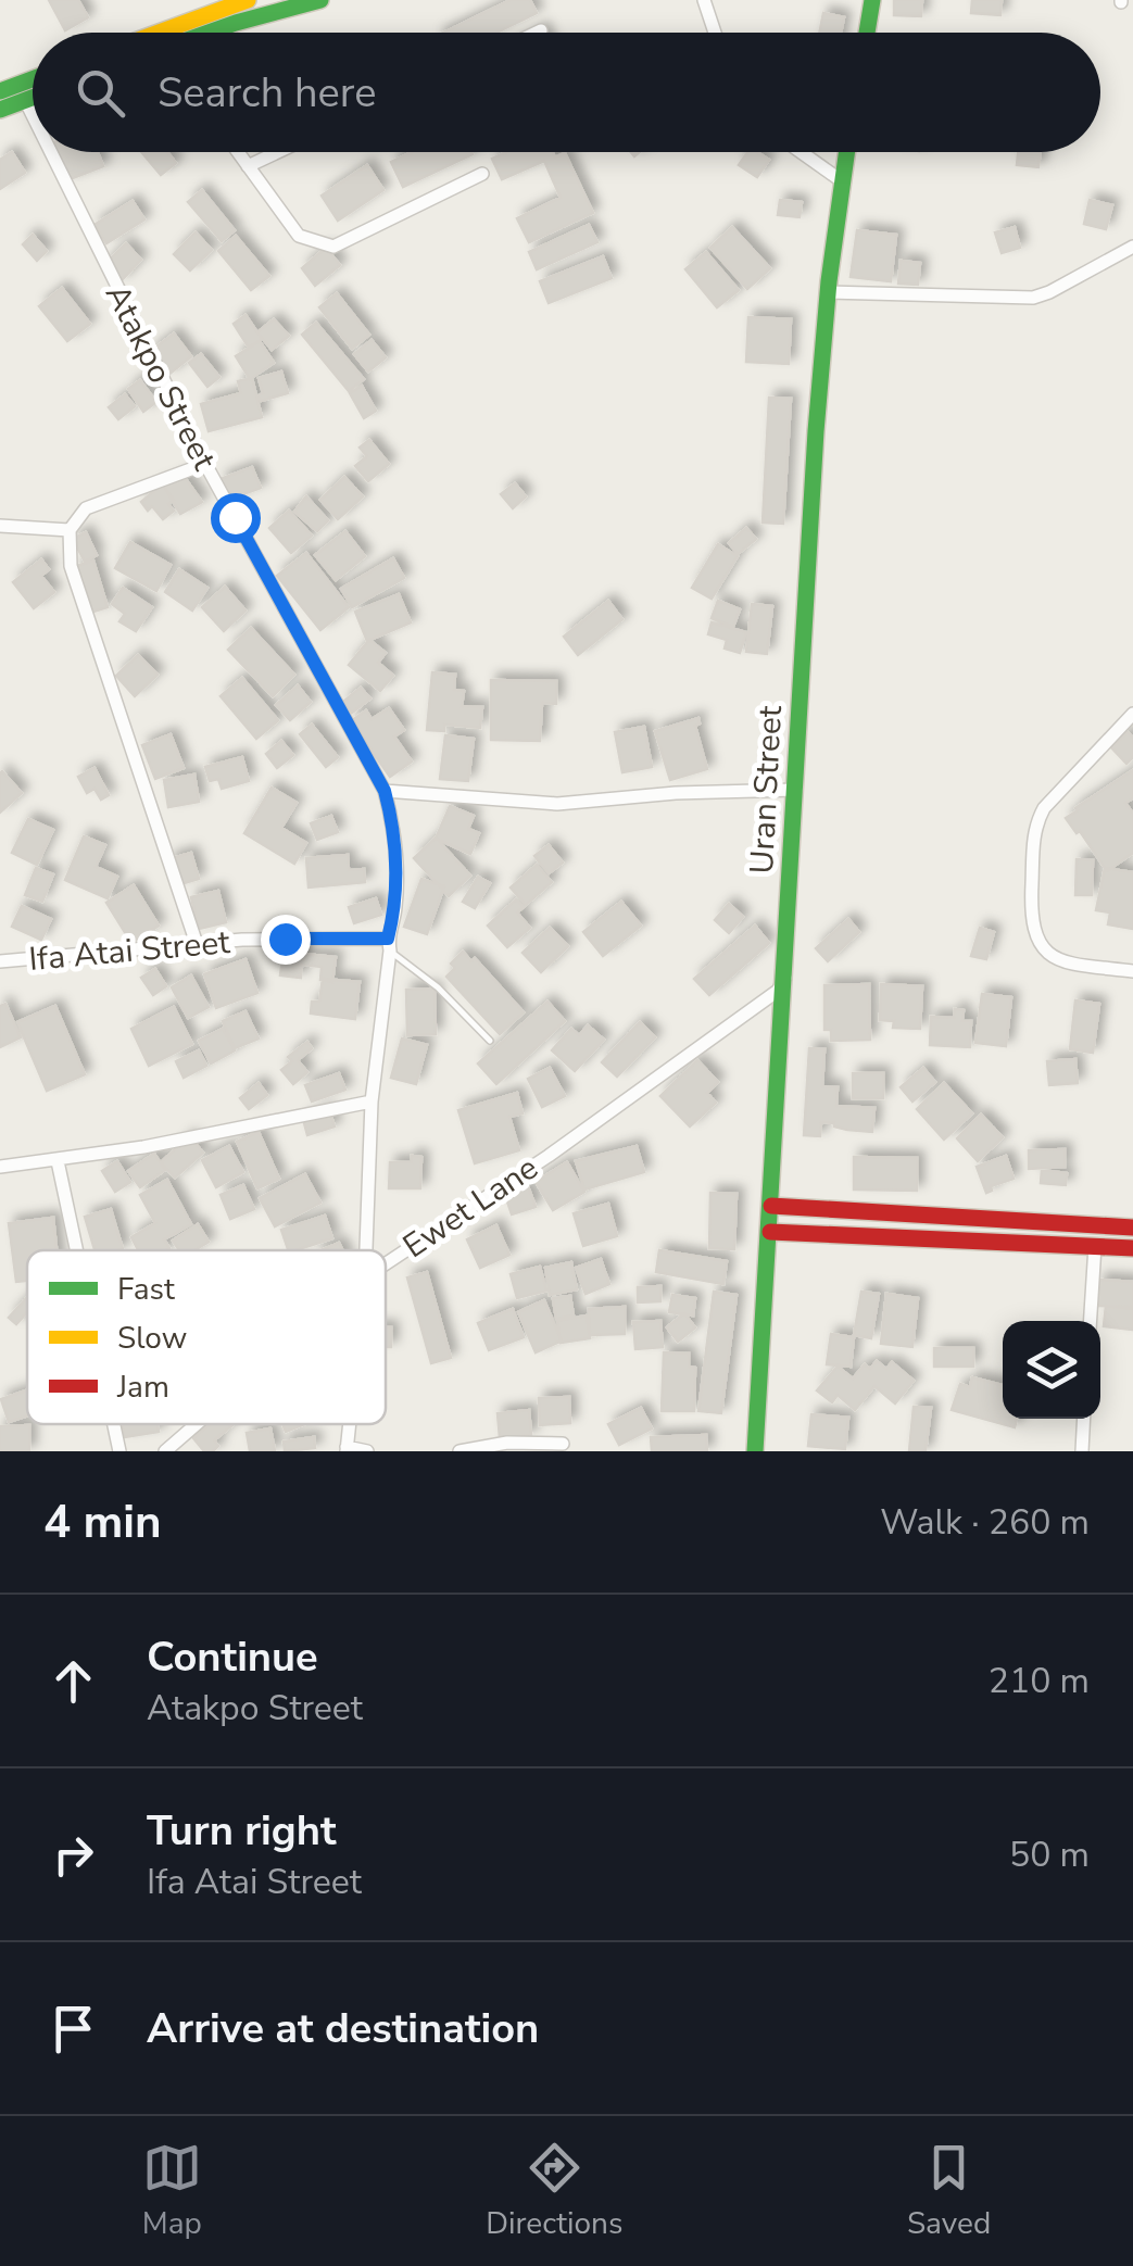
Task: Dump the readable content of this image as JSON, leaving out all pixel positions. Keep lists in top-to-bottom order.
{
  "streets": {
    "street": [
      "Atakpo Street",
      "Uran Street",
      "Ifa Atai Street",
      "Ewet Lane"
    ]
  },
  "crossings": [
    ["Atakpo Street", "Ifa Atai Street"],
    ["Uran Street", "Ewet Lane"]
  ],
  "legend": ["Fast", "Slow", "Jam"],
  "page": {
    "search": "Search here",
    "heading": ["4 min", "Walk · 260 m"],
    "list": [
      ["Continue", "Atakpo Street", "210 m"],
      ["Turn right", "Ifa Atai Street", "50 m"],
      "Arrive at destination"
    ],
    "nav": ["Map", "Directions", "Saved"]
  }
}
